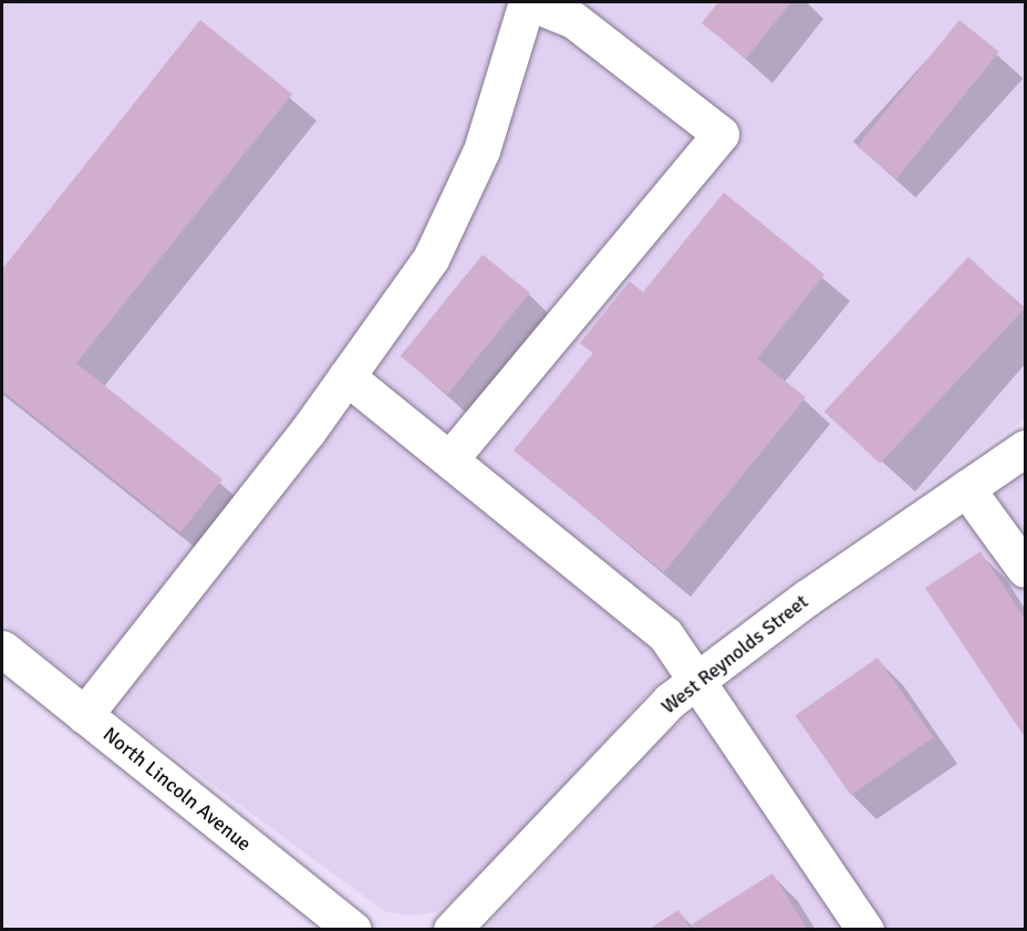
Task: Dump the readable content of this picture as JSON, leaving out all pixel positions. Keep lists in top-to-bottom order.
{
  "streets": {
    "street": ["West Reynolds Street", "North Lincoln Avenue"]
  }
}
